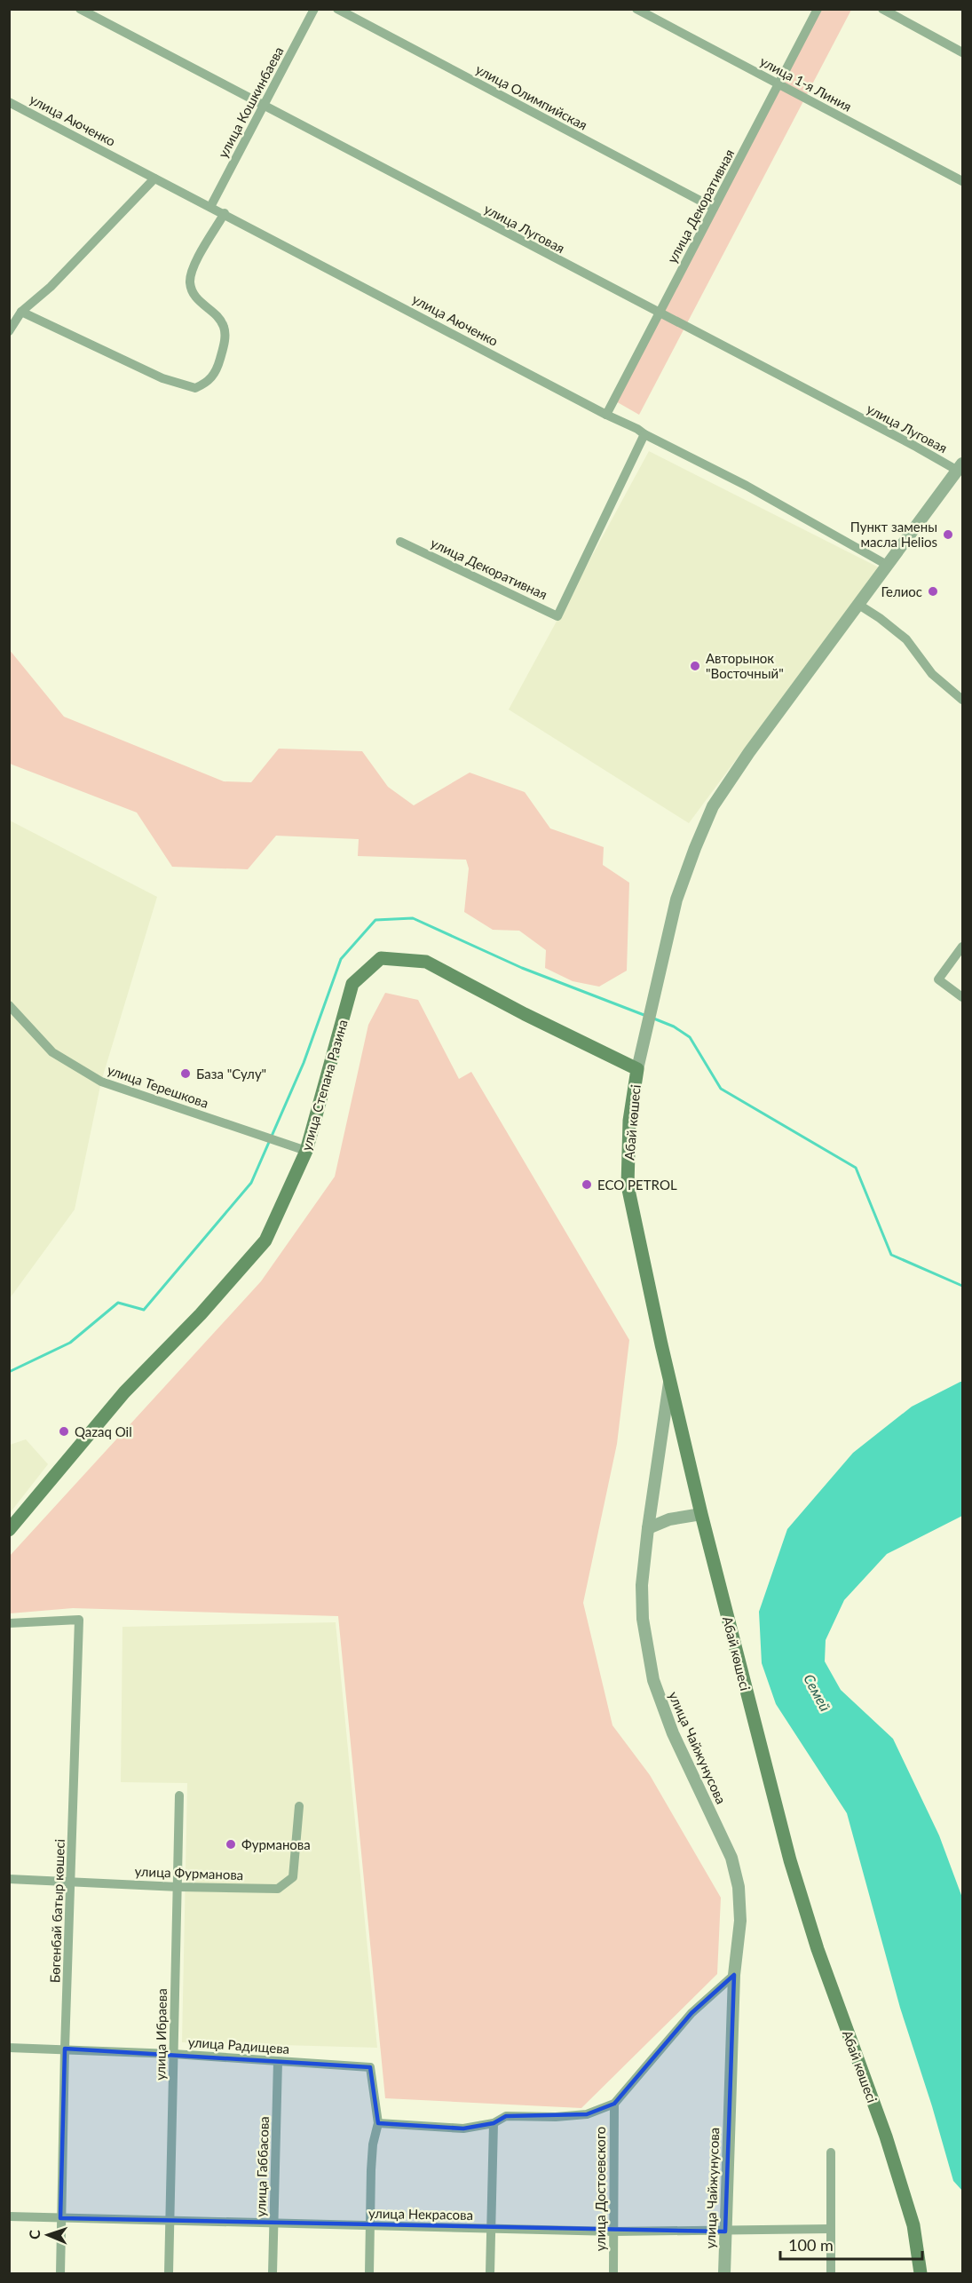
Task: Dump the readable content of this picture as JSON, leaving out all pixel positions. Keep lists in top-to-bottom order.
{
  "streets": {
    "main road": ["улица Степана Разина", "Абай көшесі"],
    "street": [
      "улица 1-я Линия",
      "улица Олимпийская",
      "улица Кошкинбаева",
      "улица Аюченко",
      "улица Декоративная",
      "улица Луговая",
      "улица Терешкова",
      "улица Чайжунусова",
      "улица Фурманова",
      "Бөгенбай батыр көшесі",
      "улица Ибраева",
      "улица Радищева",
      "улица Габбасова",
      "улица Достоевского",
      "улица Некрасова"
    ]
  },
  "crossings": [
    ["улица 1-я Линия", "улица Декоративная"],
    ["улица Олимпийская", "улица Декоративная"],
    ["улица Кошкинбаева", "улица Аюченко"],
    ["улица Кошкинбаева", "улица Луговая"],
    ["улица Аюченко", "улица Декоративная"],
    ["улица Аюченко", "Абай көшесі"],
    ["улица Декоративная", "улица Луговая"],
    ["улица Луговая", "Абай көшесі"],
    ["улица Степана Разина", "улица Терешкова"],
    ["улица Степана Разина", "Абай көшесі"],
    ["Абай көшесі", "улица Чайжунусова"],
    ["улица Чайжунусова", "улица Некрасова"],
    ["улица Фурманова", "Бөгенбай батыр көшесі"],
    ["улица Фурманова", "улица Ибраева"],
    ["Бөгенбай батыр көшесі", "улица Радищева"],
    ["Бөгенбай батыр көшесі", "улица Некрасова"],
    ["улица Ибраева", "улица Радищева"],
    ["улица Ибраева", "улица Некрасова"],
    ["улица Радищева", "улица Габбасова"],
    ["улица Габбасова", "улица Некрасова"],
    ["улица Достоевского", "улица Некрасова"]
  ],
  "water": ["Семей"],
  "places": [
    "Пункт замены масла Helios",
    "Гелиос",
    "Авторынок \"Восточный\"",
    "База \"Сулу\"",
    "ECO PETROL",
    "Qazaq Oil",
    "Фурманова"
  ],
  "scale_bar": "100 m",
  "north": "left"
}
